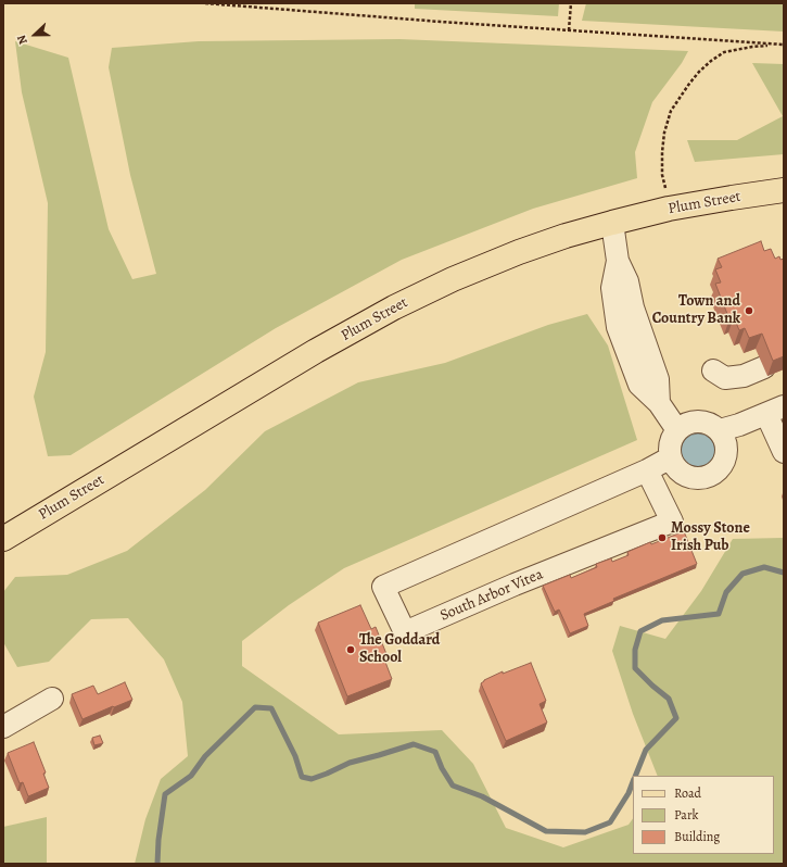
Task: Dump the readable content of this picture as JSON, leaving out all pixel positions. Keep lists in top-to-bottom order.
{
  "streets": {
    "main road": ["Plum Street"],
    "street": ["South Arbor Vitea"]
  },
  "places": ["Town and Country Bank", "Mossy Stone Irish Pub", "The Goddard School"],
  "legend": ["Road", "Park", "Building"],
  "north": "left"
}
